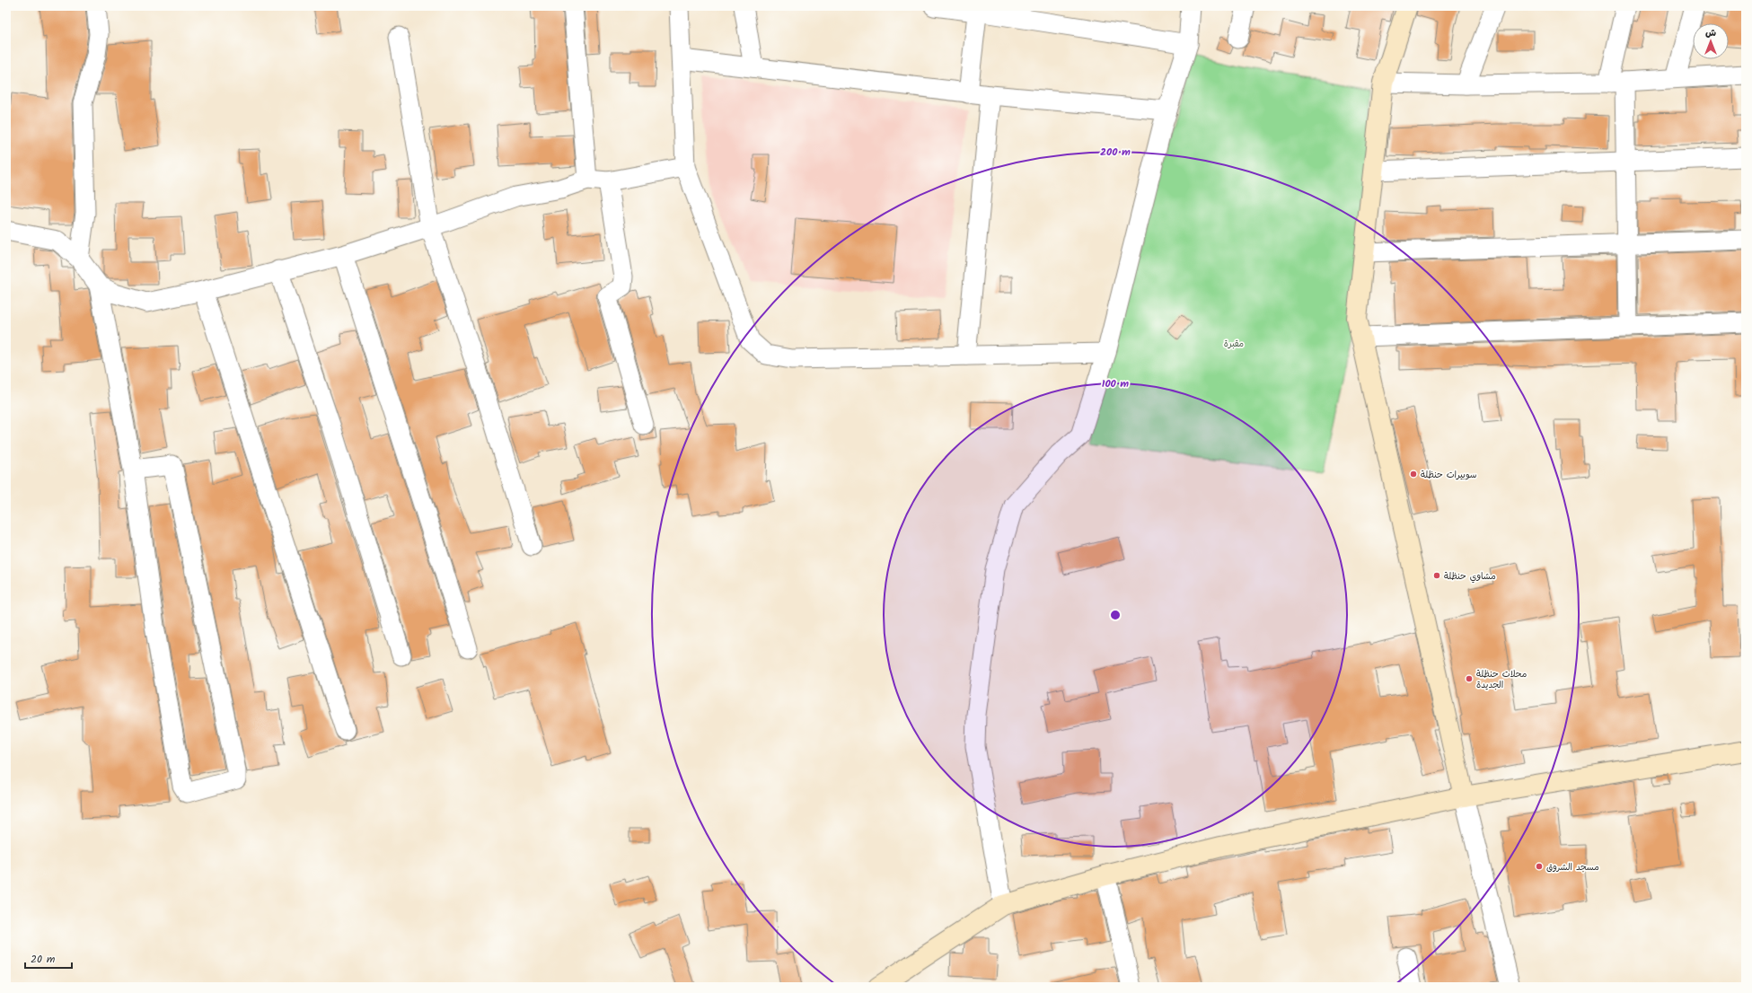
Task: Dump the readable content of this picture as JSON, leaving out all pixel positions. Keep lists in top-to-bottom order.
{
  "parks": ["مقبرة"],
  "places": [
    "سوبيرات حنظلة",
    "مشاوي حنظلة",
    "محلات حنظلة الجديدة",
    "مسجد الشروق"
  ],
  "scale_bar": "20 m",
  "north": "top",
  "rings": ["200 m", "100 m"]
}
